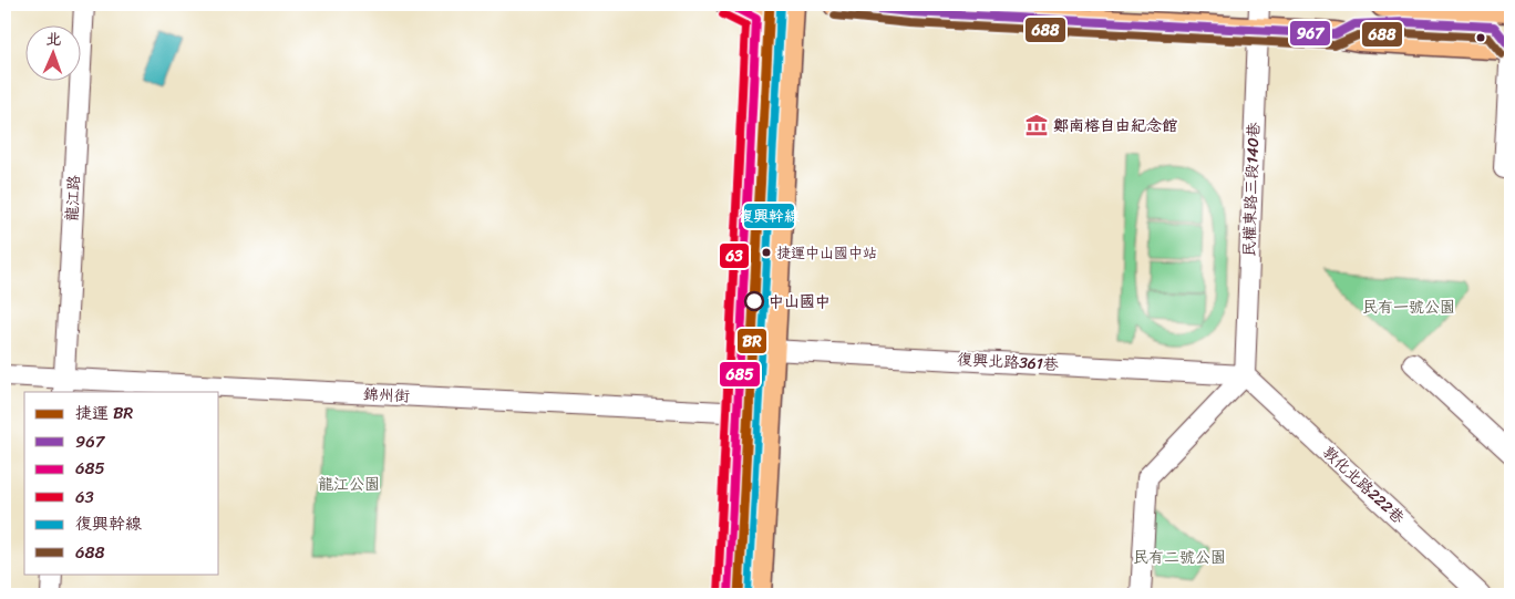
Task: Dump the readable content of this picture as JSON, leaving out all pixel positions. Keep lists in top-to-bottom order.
{
  "streets": {
    "street": [
      "民權東路三段140巷",
      "龍江路",
      "復興北路361巷",
      "錦州街",
      "敦化北路222巷"
    ]
  },
  "crossings": [
    ["民權東路三段140巷", "復興北路361巷"],
    ["民權東路三段140巷", "敦化北路222巷"],
    ["龍江路", "錦州街"],
    ["復興北路361巷", "敦化北路222巷"]
  ],
  "parks": ["民有一號公園", "龍江公園", "民有二號公園"],
  "places": {
    "museum": ["鄭南榕自由紀念館"],
    "other": ["捷運中山國中站", "中山國中"]
  },
  "lines": [
    "metro line BR",
    "transit line 967",
    "transit line 685",
    "transit line 復興幹線",
    "transit line 63",
    "transit line 688"
  ],
  "legend": [
    "捷運 BR",
    "967",
    "685",
    "63",
    "復興幹線",
    "688"
  ],
  "north": "top"
}
